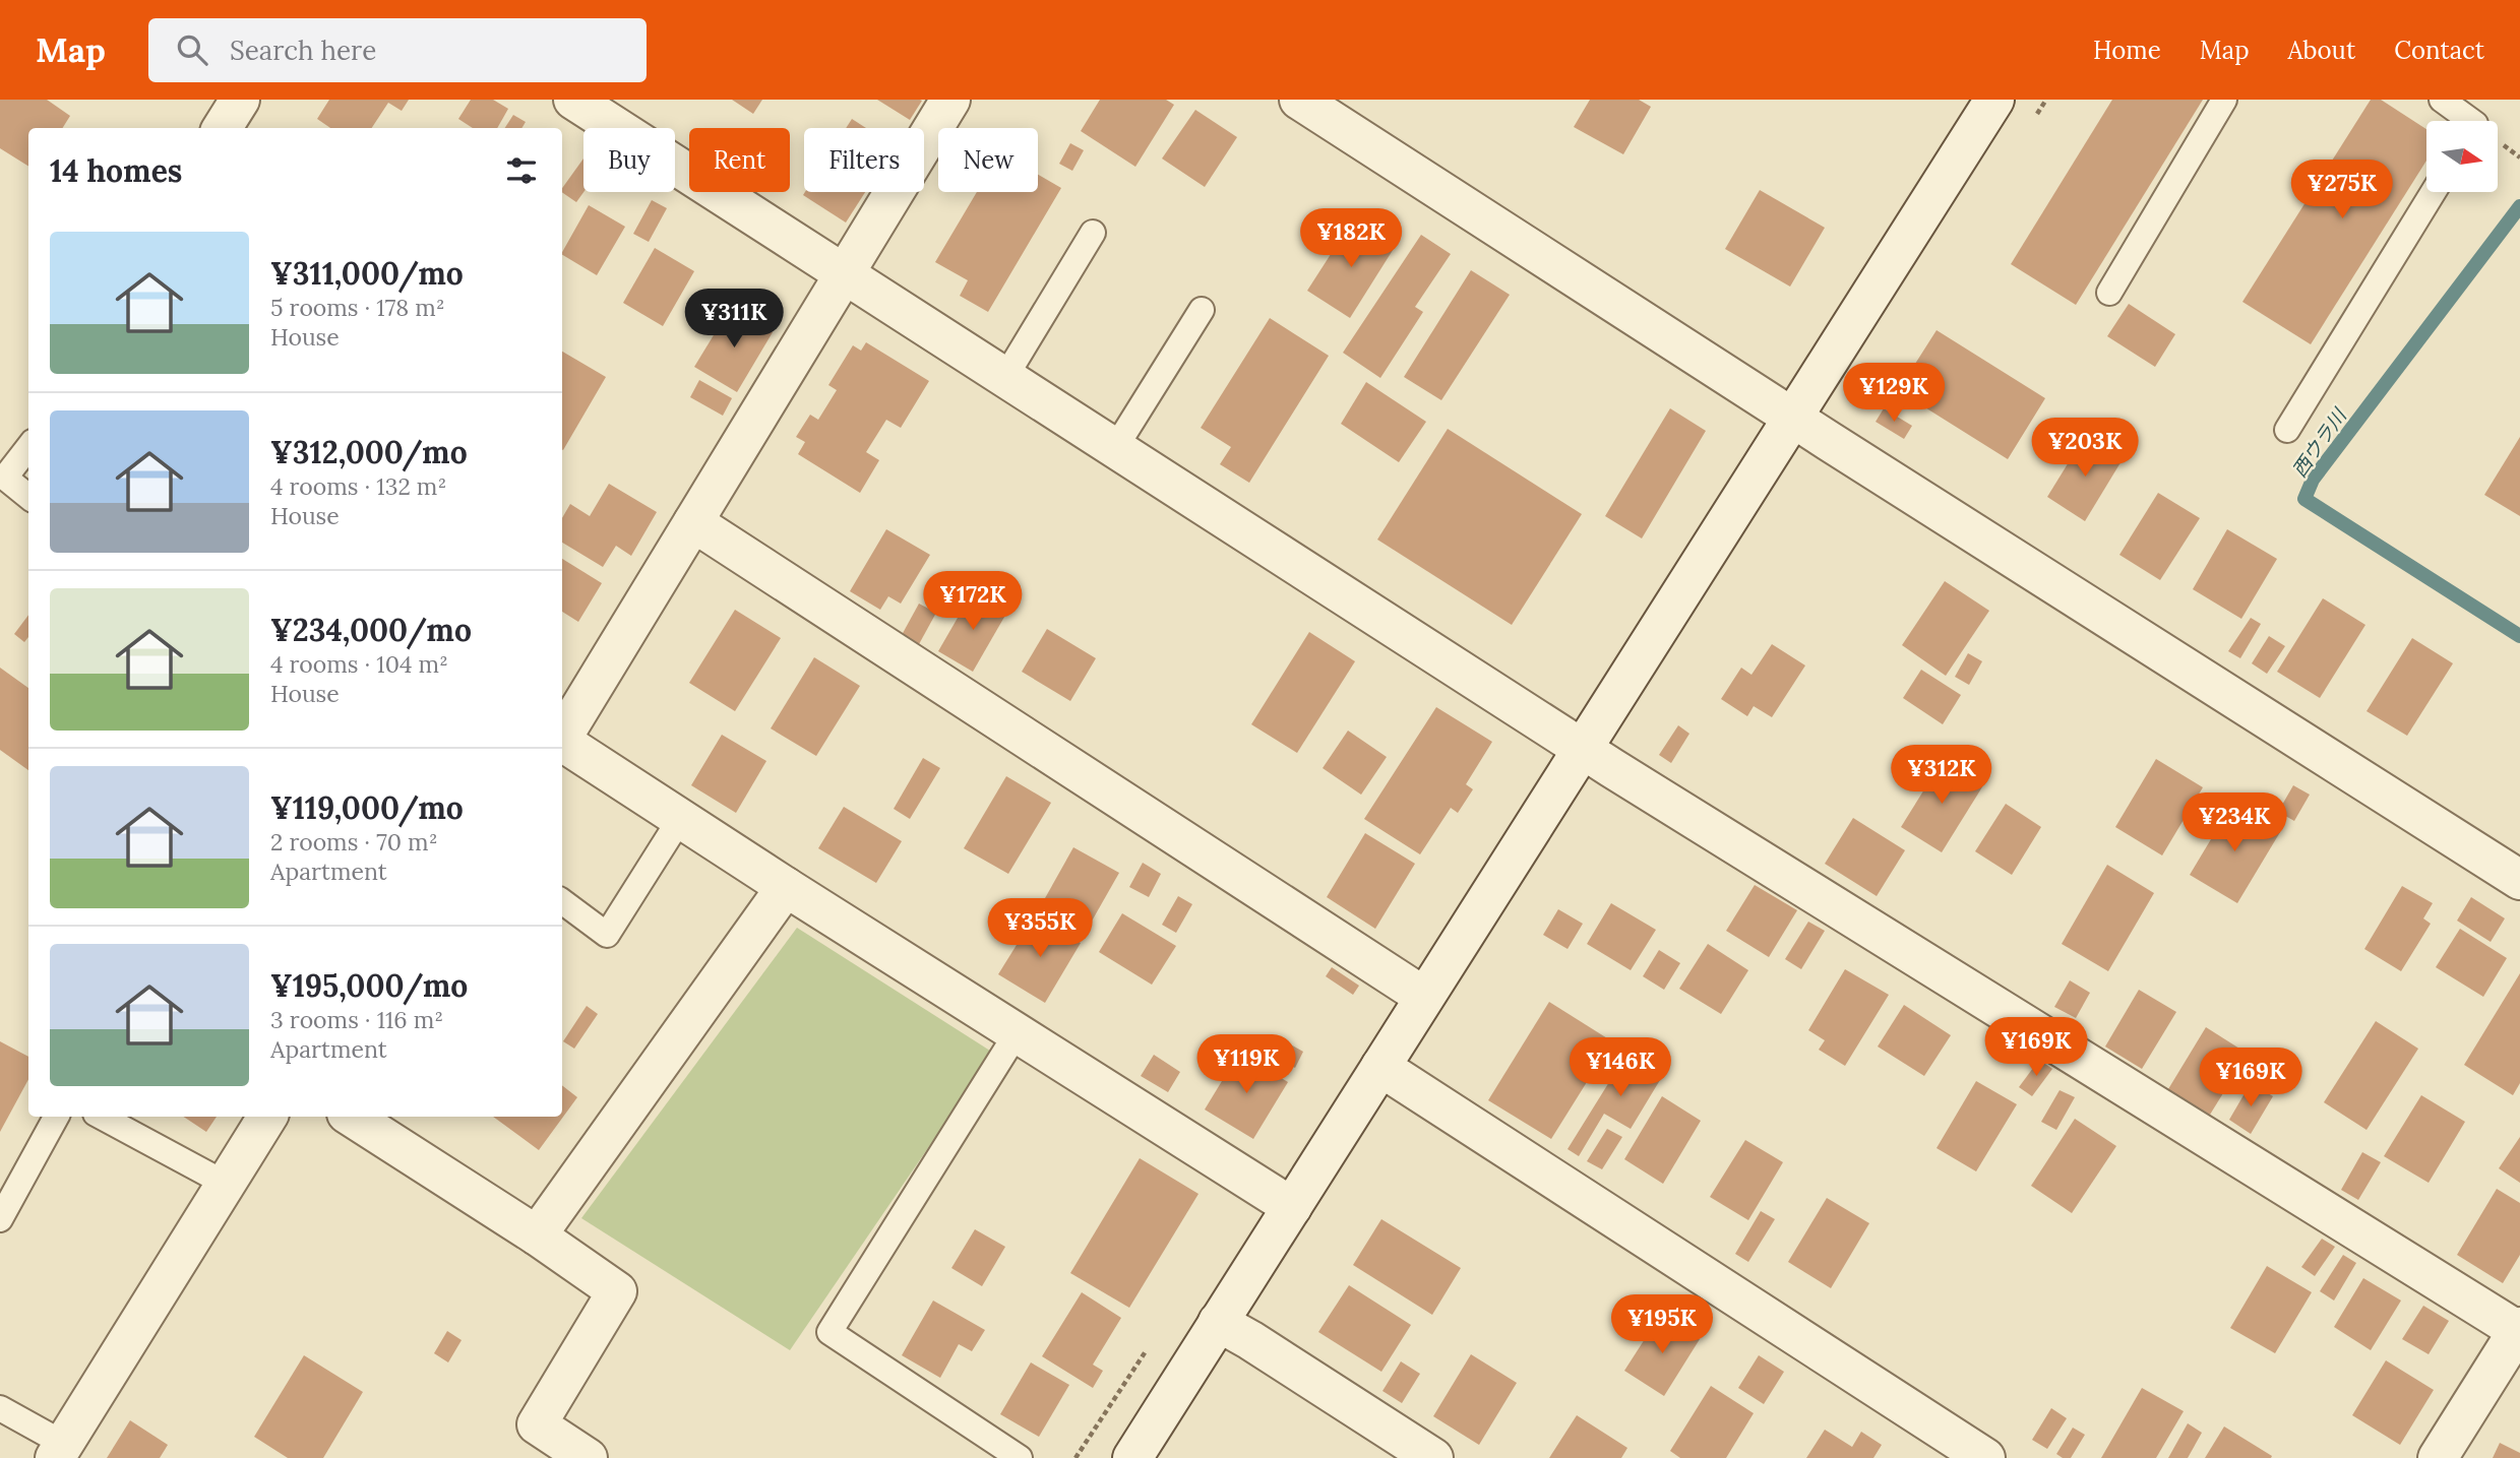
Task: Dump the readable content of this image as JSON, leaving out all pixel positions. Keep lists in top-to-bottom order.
{
  "water": ["西ウラ川"],
  "north": "right",
  "page": {
    "header": "Map",
    "search": "Search here",
    "nav": [
      "Home",
      "Map",
      "About",
      "Contact"
    ],
    "chip": [
      "Buy",
      "Rent",
      "Filters",
      "New"
    ],
    "heading": "14 homes",
    "price": [
      "¥275K",
      "¥182K",
      "¥311K",
      "¥129K",
      "¥203K",
      "¥172K",
      "¥312K",
      "¥234K",
      "¥355K",
      "¥169K",
      "¥119K",
      "¥146K",
      "¥169K",
      "¥195K"
    ],
    "list": [
      {
        "name": "¥311,000/mo",
        "note": "5 rooms · 178 m² · House"
      },
      {
        "name": "¥312,000/mo",
        "note": "4 rooms · 132 m² · House"
      },
      {
        "name": "¥234,000/mo",
        "note": "4 rooms · 104 m² · House"
      },
      {
        "name": "¥119,000/mo",
        "note": "2 rooms · 70 m² · Apartment"
      },
      {
        "name": "¥195,000/mo",
        "note": "3 rooms · 116 m² · Apartment"
      }
    ]
  }
}
